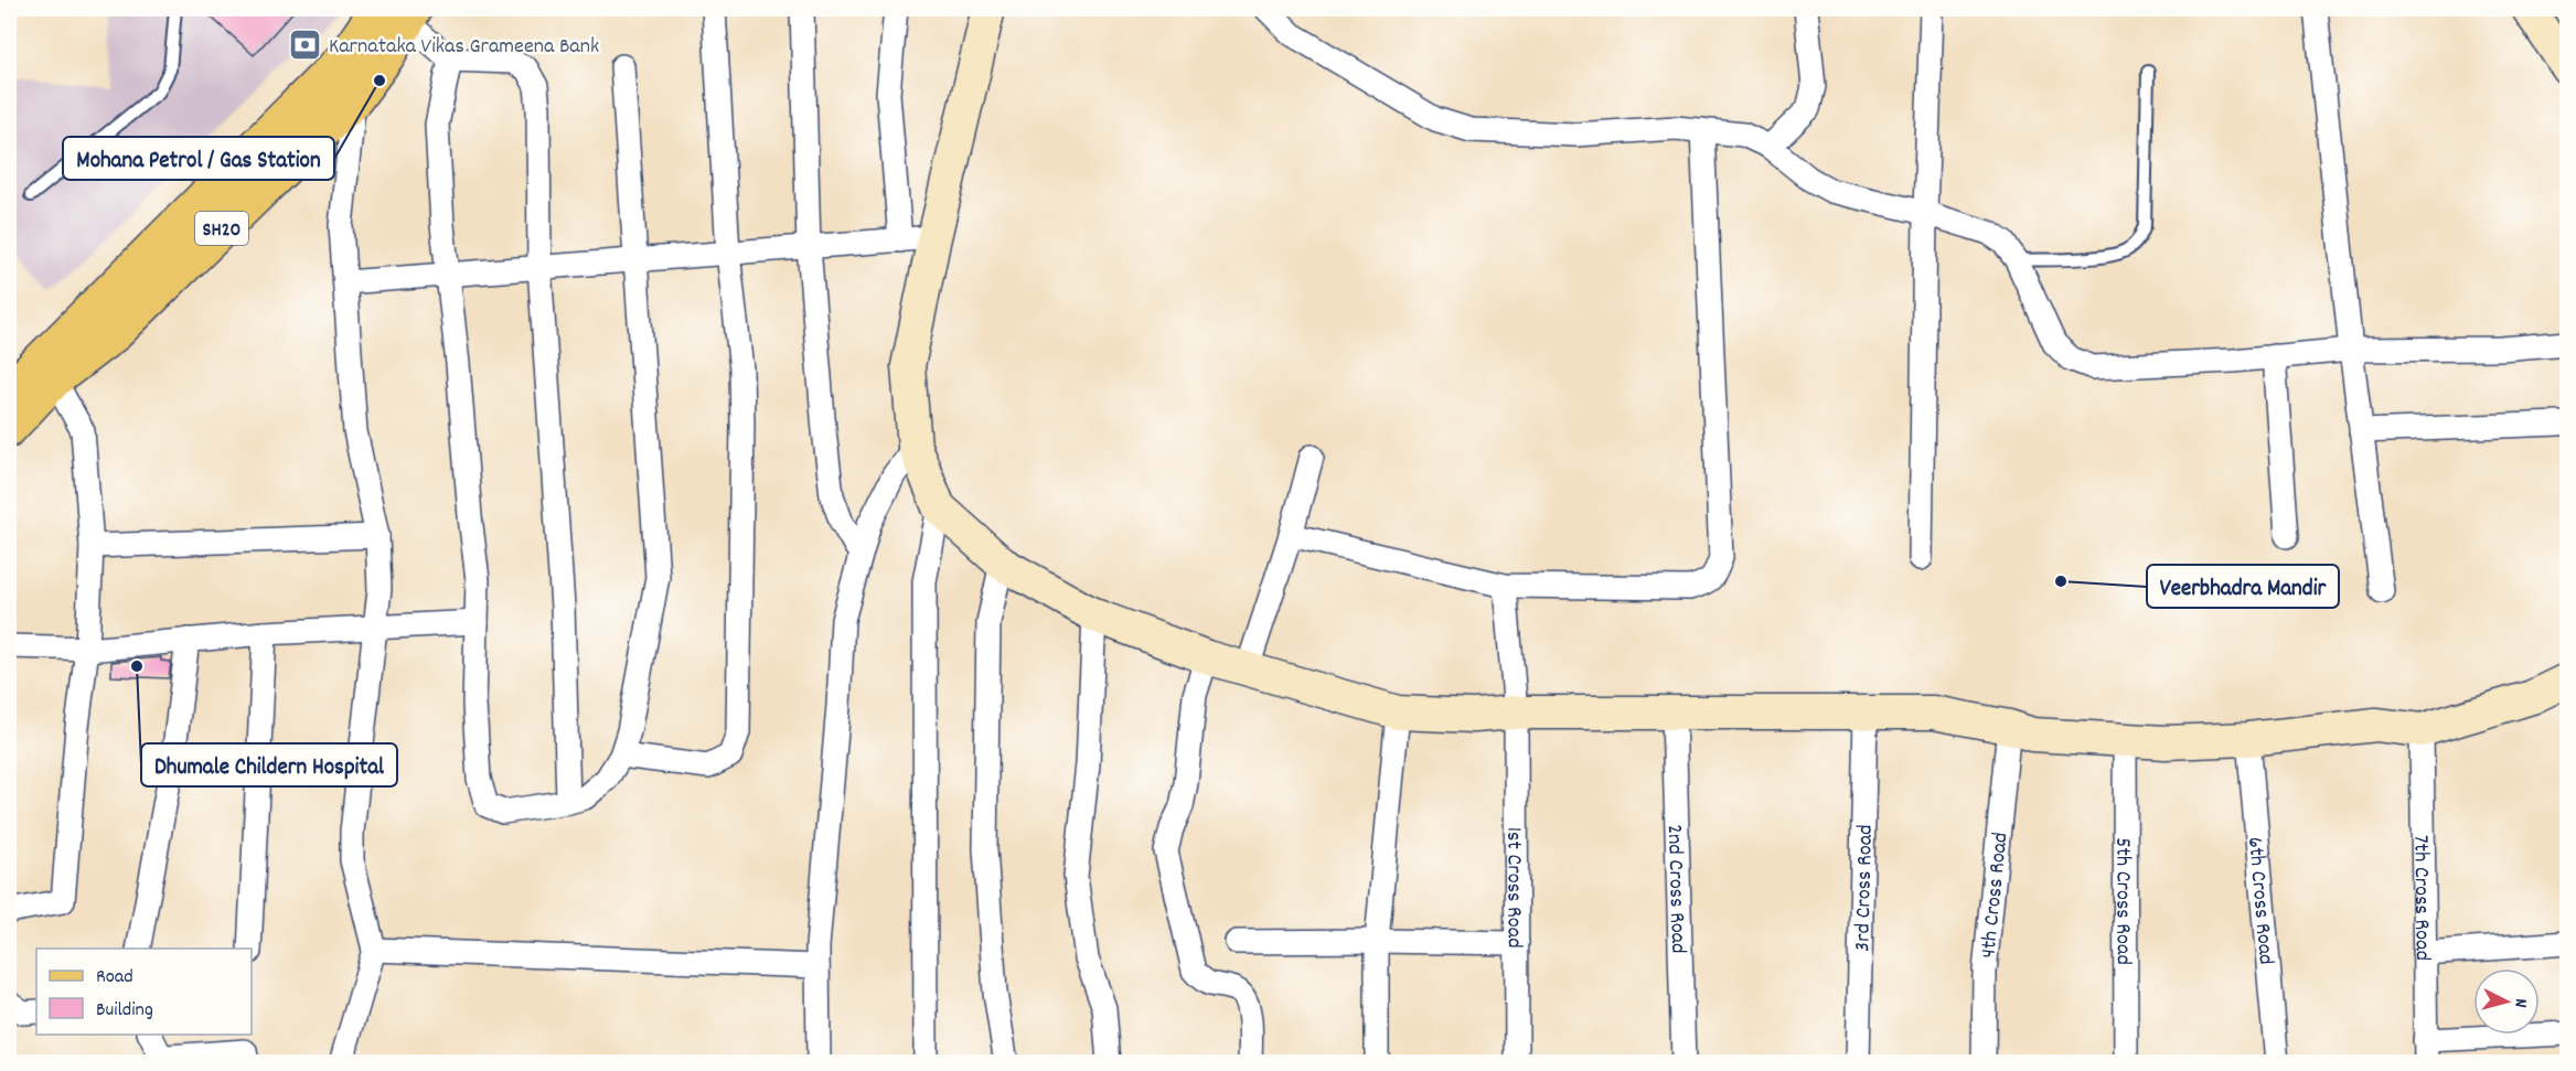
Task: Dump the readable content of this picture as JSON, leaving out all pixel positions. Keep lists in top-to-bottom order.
{
  "streets": {
    "main road": ["SH20"],
    "street": [
      "1st Cross Road",
      "2nd Cross Road",
      "3rd Cross Road",
      "4th Cross Road",
      "7th Cross Road",
      "5th Cross Road",
      "6th Cross Road"
    ]
  },
  "places": {
    "bank": ["Karnataka Vikas Grameena Bank"],
    "other": ["Mohana Petrol / Gas Station", "Veerbhadra Mandir", "Dhumale Childern Hospital"]
  },
  "legend": ["Road", "Building"],
  "north": "right"
}
